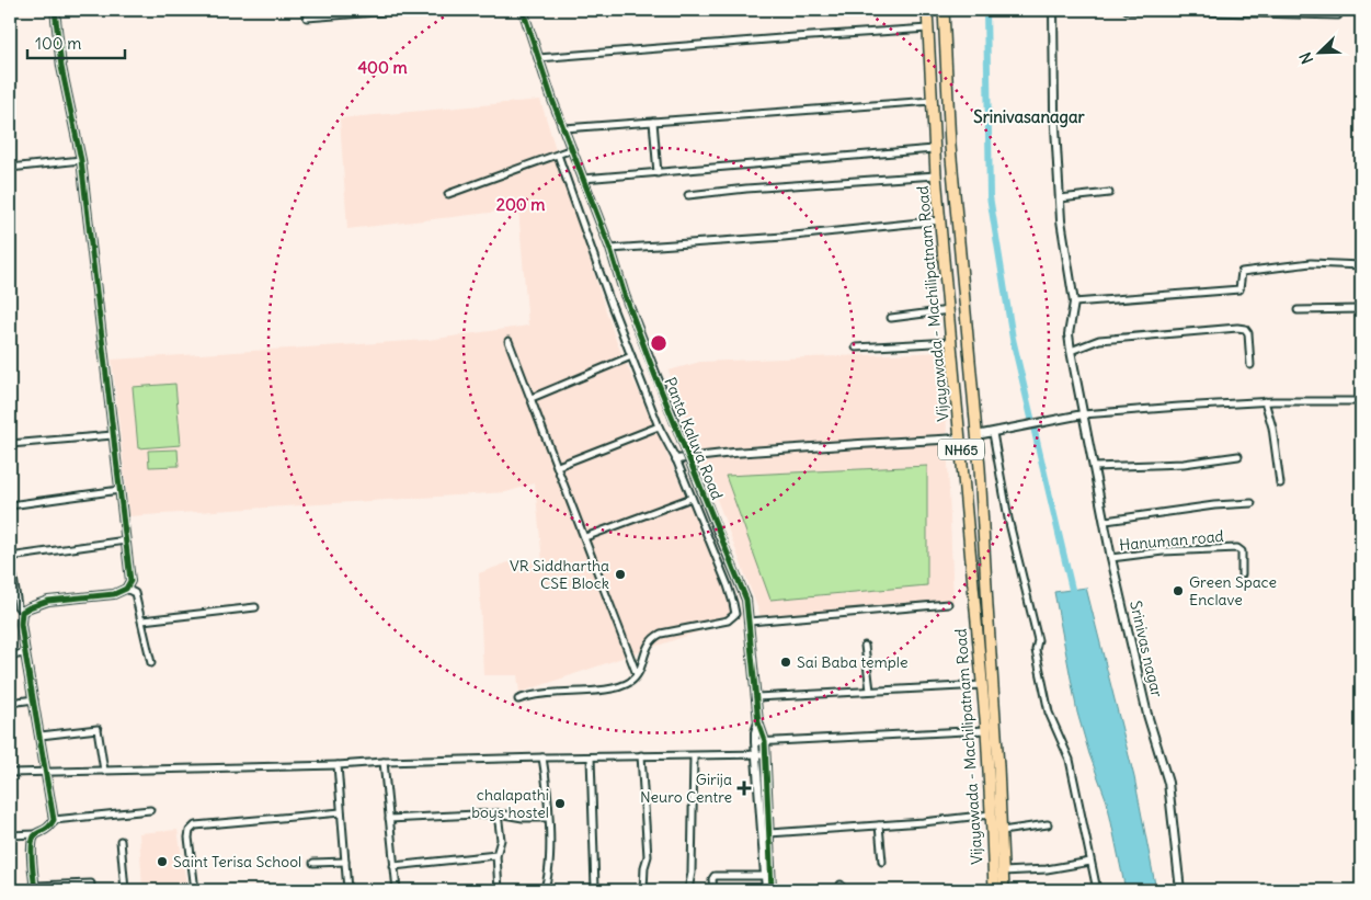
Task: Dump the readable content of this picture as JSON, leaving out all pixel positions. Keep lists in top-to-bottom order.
{
  "streets": {
    "highway": ["Vijayawada - Machilipatnam Road", "NH65"],
    "street": ["Panta Kaluva Road", "Hanuman road", "Srinivas nagar"]
  },
  "crossings": [
    ["Hanuman road", "Srinivas nagar"]
  ],
  "districts": ["Srinivasanagar"],
  "places": {
    "other": [
      "VR Siddhartha CSE Block",
      "Green Space Enclave",
      "Sai Baba temple",
      "chalapathi boys hostel",
      "Saint Terisa School"
    ],
    "health": ["Girija Neuro Centre"]
  },
  "scale_bar": "100 m",
  "north": "bottom left",
  "rings": ["400 m", "200 m"]
}
